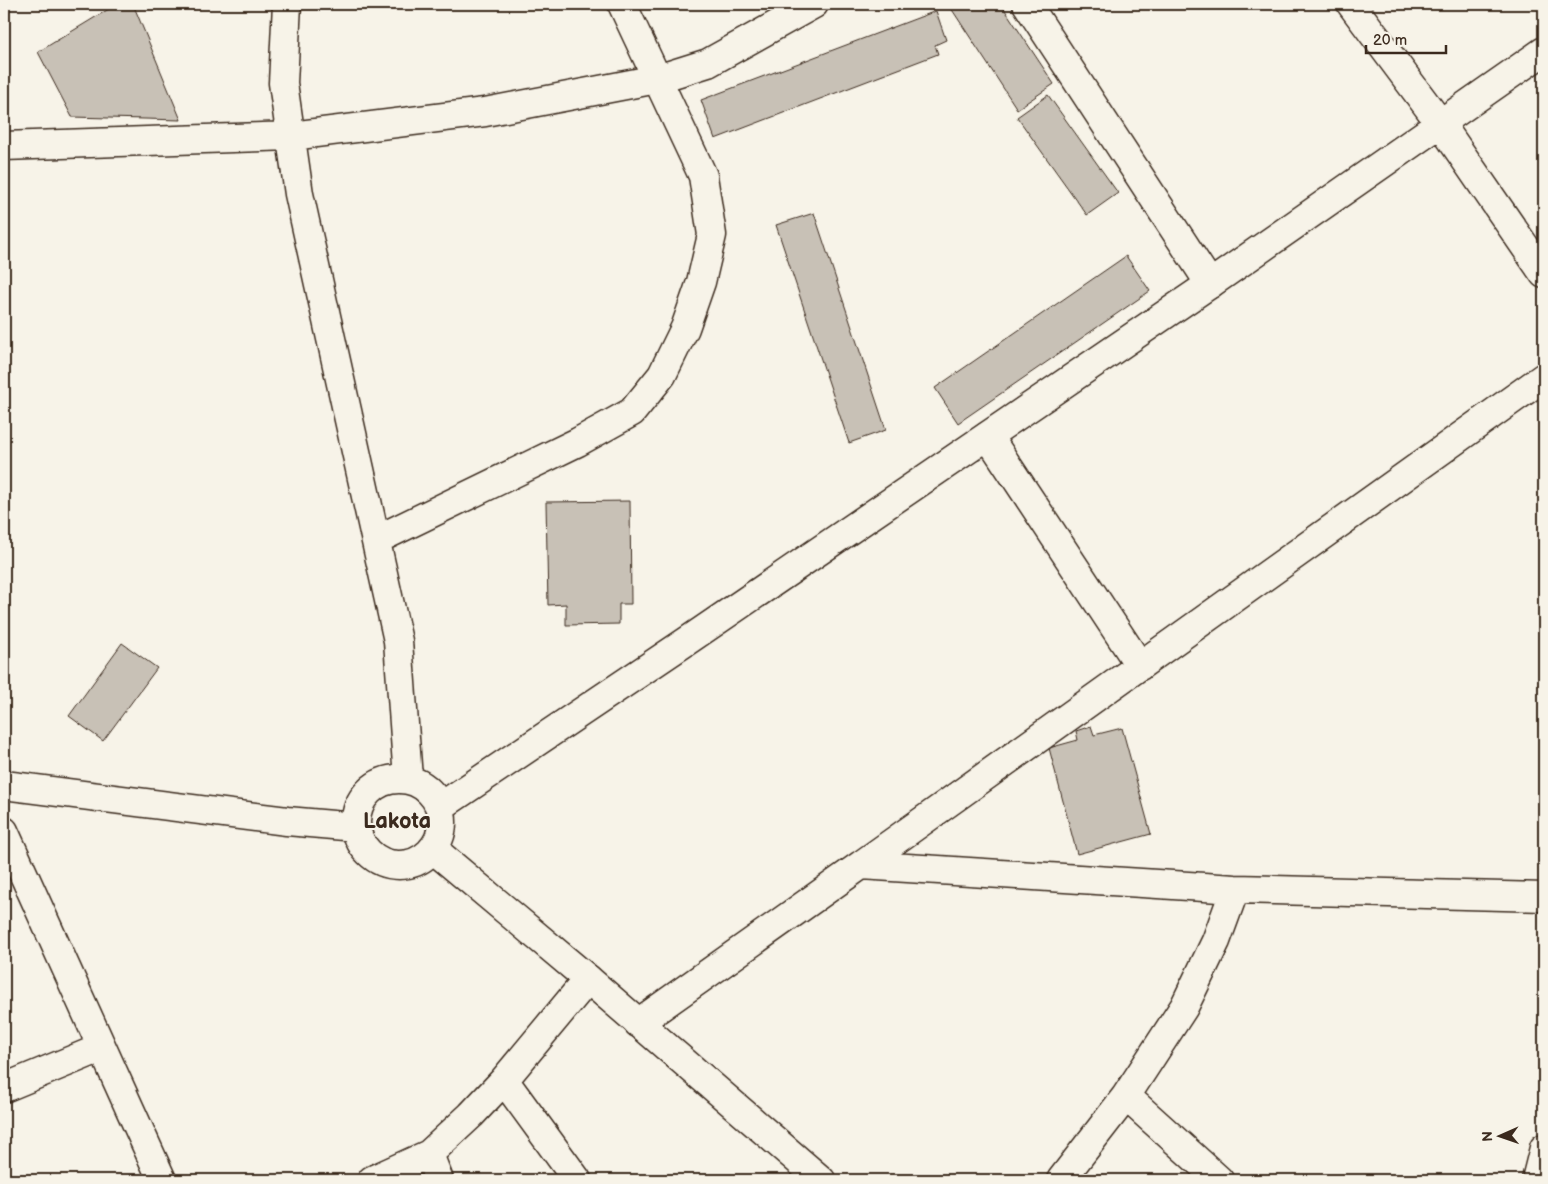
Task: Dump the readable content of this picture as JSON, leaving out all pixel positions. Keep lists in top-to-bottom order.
{
  "districts": ["Lakota"],
  "scale_bar": "20 m",
  "north": "left"
}
